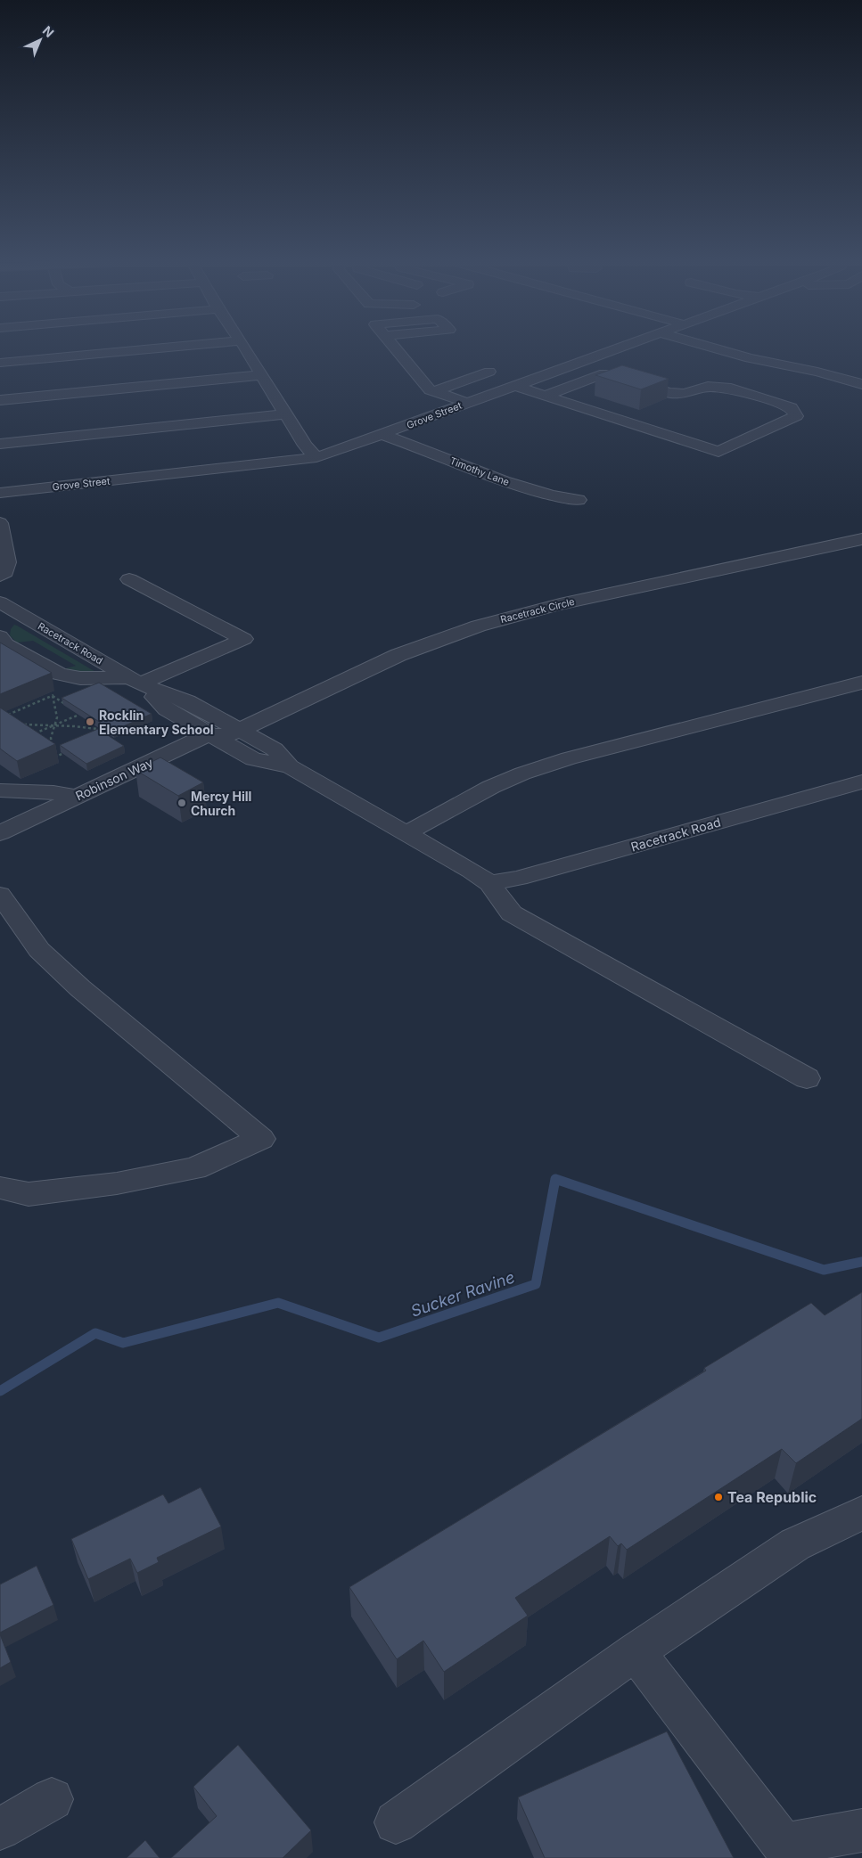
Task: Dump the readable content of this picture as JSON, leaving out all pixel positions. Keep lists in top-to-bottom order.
{
  "streets": {
    "street": [
      "Grove Street",
      "Timothy Lane",
      "Racetrack Circle",
      "Racetrack Road",
      "Robinson Way"
    ]
  },
  "crossings": [
    ["Grove Street", "Timothy Lane"],
    ["Racetrack Circle", "Racetrack Road"],
    ["Racetrack Circle", "Robinson Way"],
    ["Racetrack Road", "Robinson Way"]
  ],
  "water": ["Sucker Ravine"],
  "places": ["Rocklin Elementary School", "Mercy Hill Church", "Tea Republic"],
  "north": "top right"
}
